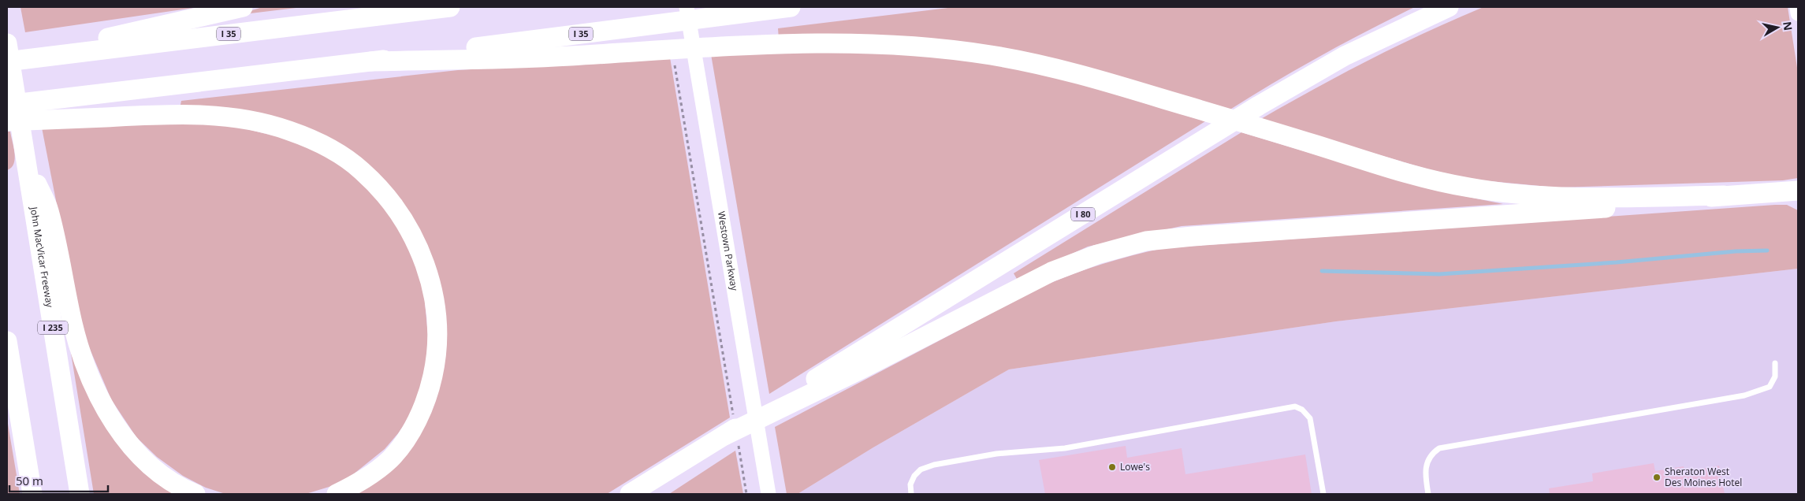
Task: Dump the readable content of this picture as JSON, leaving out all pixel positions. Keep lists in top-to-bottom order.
{
  "streets": {
    "highway": [
      "I 35",
      "I 80",
      "John MacVicar Freeway",
      "I 235"
    ],
    "street": ["Westown Parkway"]
  },
  "places": ["Lowe's", "Sheraton West Des Moines Hotel"],
  "scale_bar": "50 m",
  "north": "right"
}
